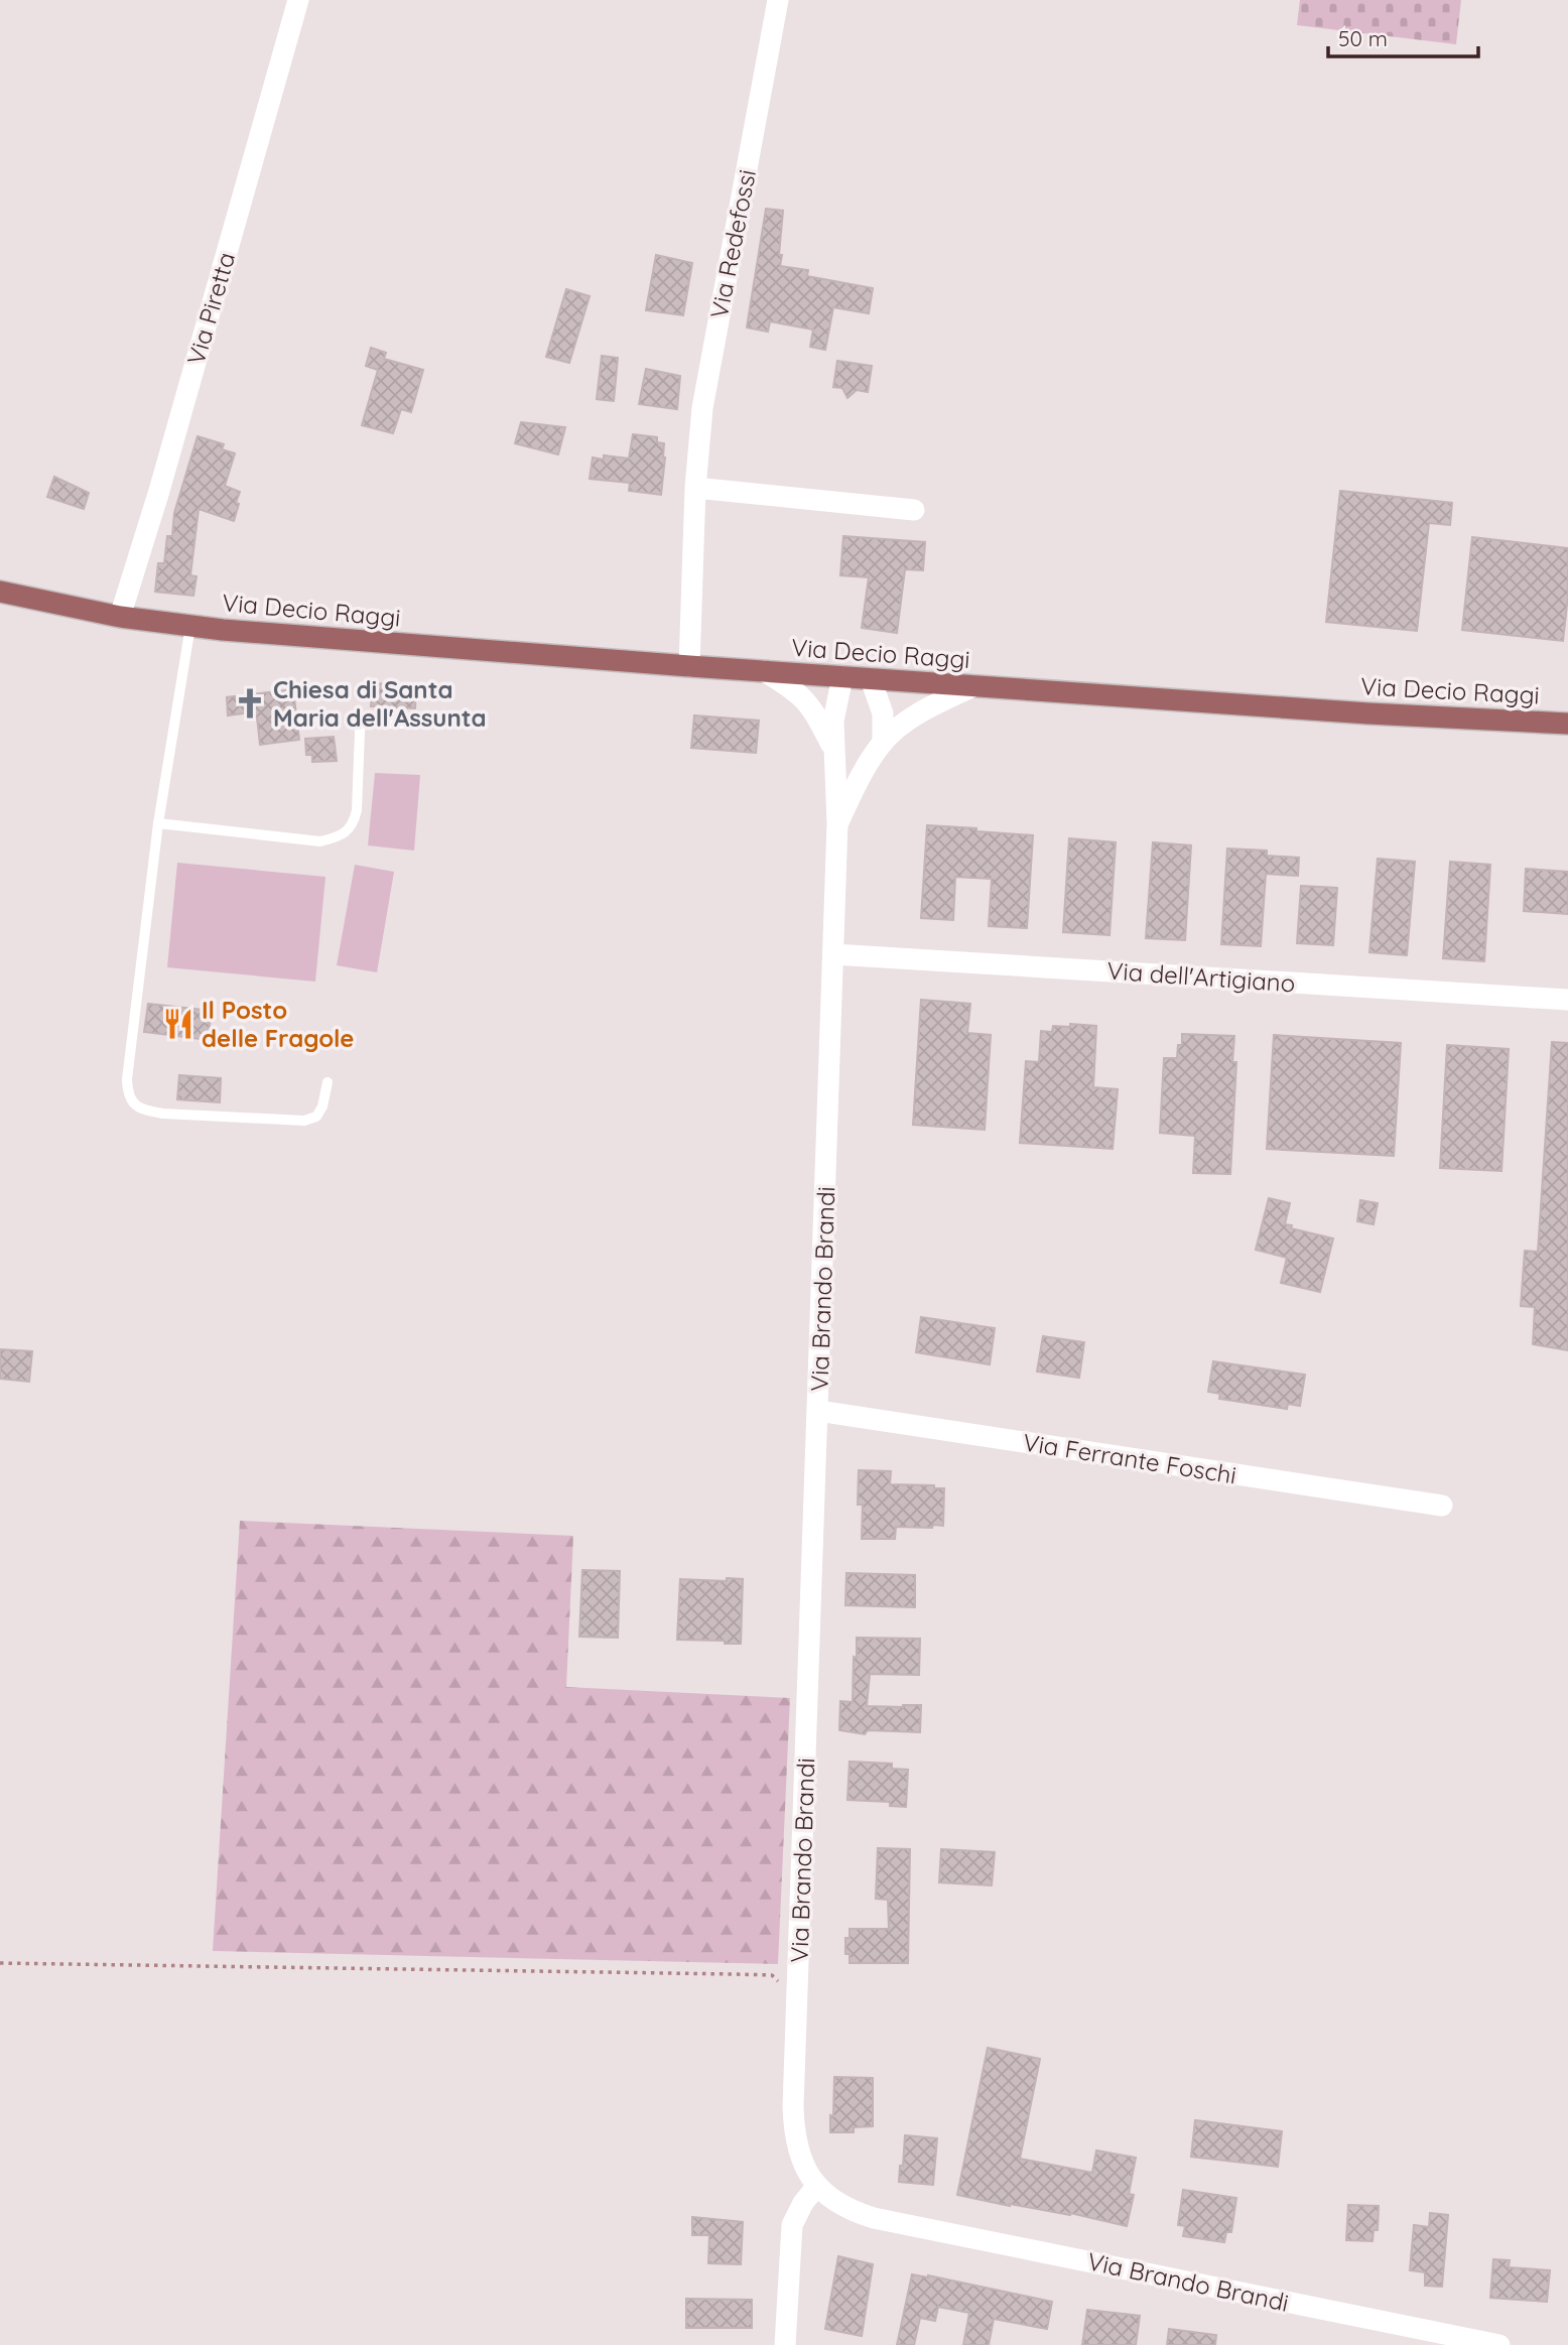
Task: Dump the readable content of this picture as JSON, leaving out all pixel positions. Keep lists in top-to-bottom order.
{
  "streets": {
    "main road": ["Via Decio Raggi"],
    "street": [
      "Via Redefossi",
      "Via Piretta",
      "Via dell'Artigiano",
      "Via Brando Brandi",
      "Via Ferrante Foschi"
    ]
  },
  "crossings": [
    ["Via Redefossi", "Via Decio Raggi"],
    ["Via Piretta", "Via Decio Raggi"],
    ["Via Decio Raggi", "Via Brando Brandi"],
    ["Via dell'Artigiano", "Via Brando Brandi"],
    ["Via Brando Brandi", "Via Ferrante Foschi"]
  ],
  "places": {
    "church": ["Chiesa di Santa Maria dell'Assunta"],
    "restaurant": ["Il Posto delle Fragole"]
  },
  "scale_bar": "50 m"
}
